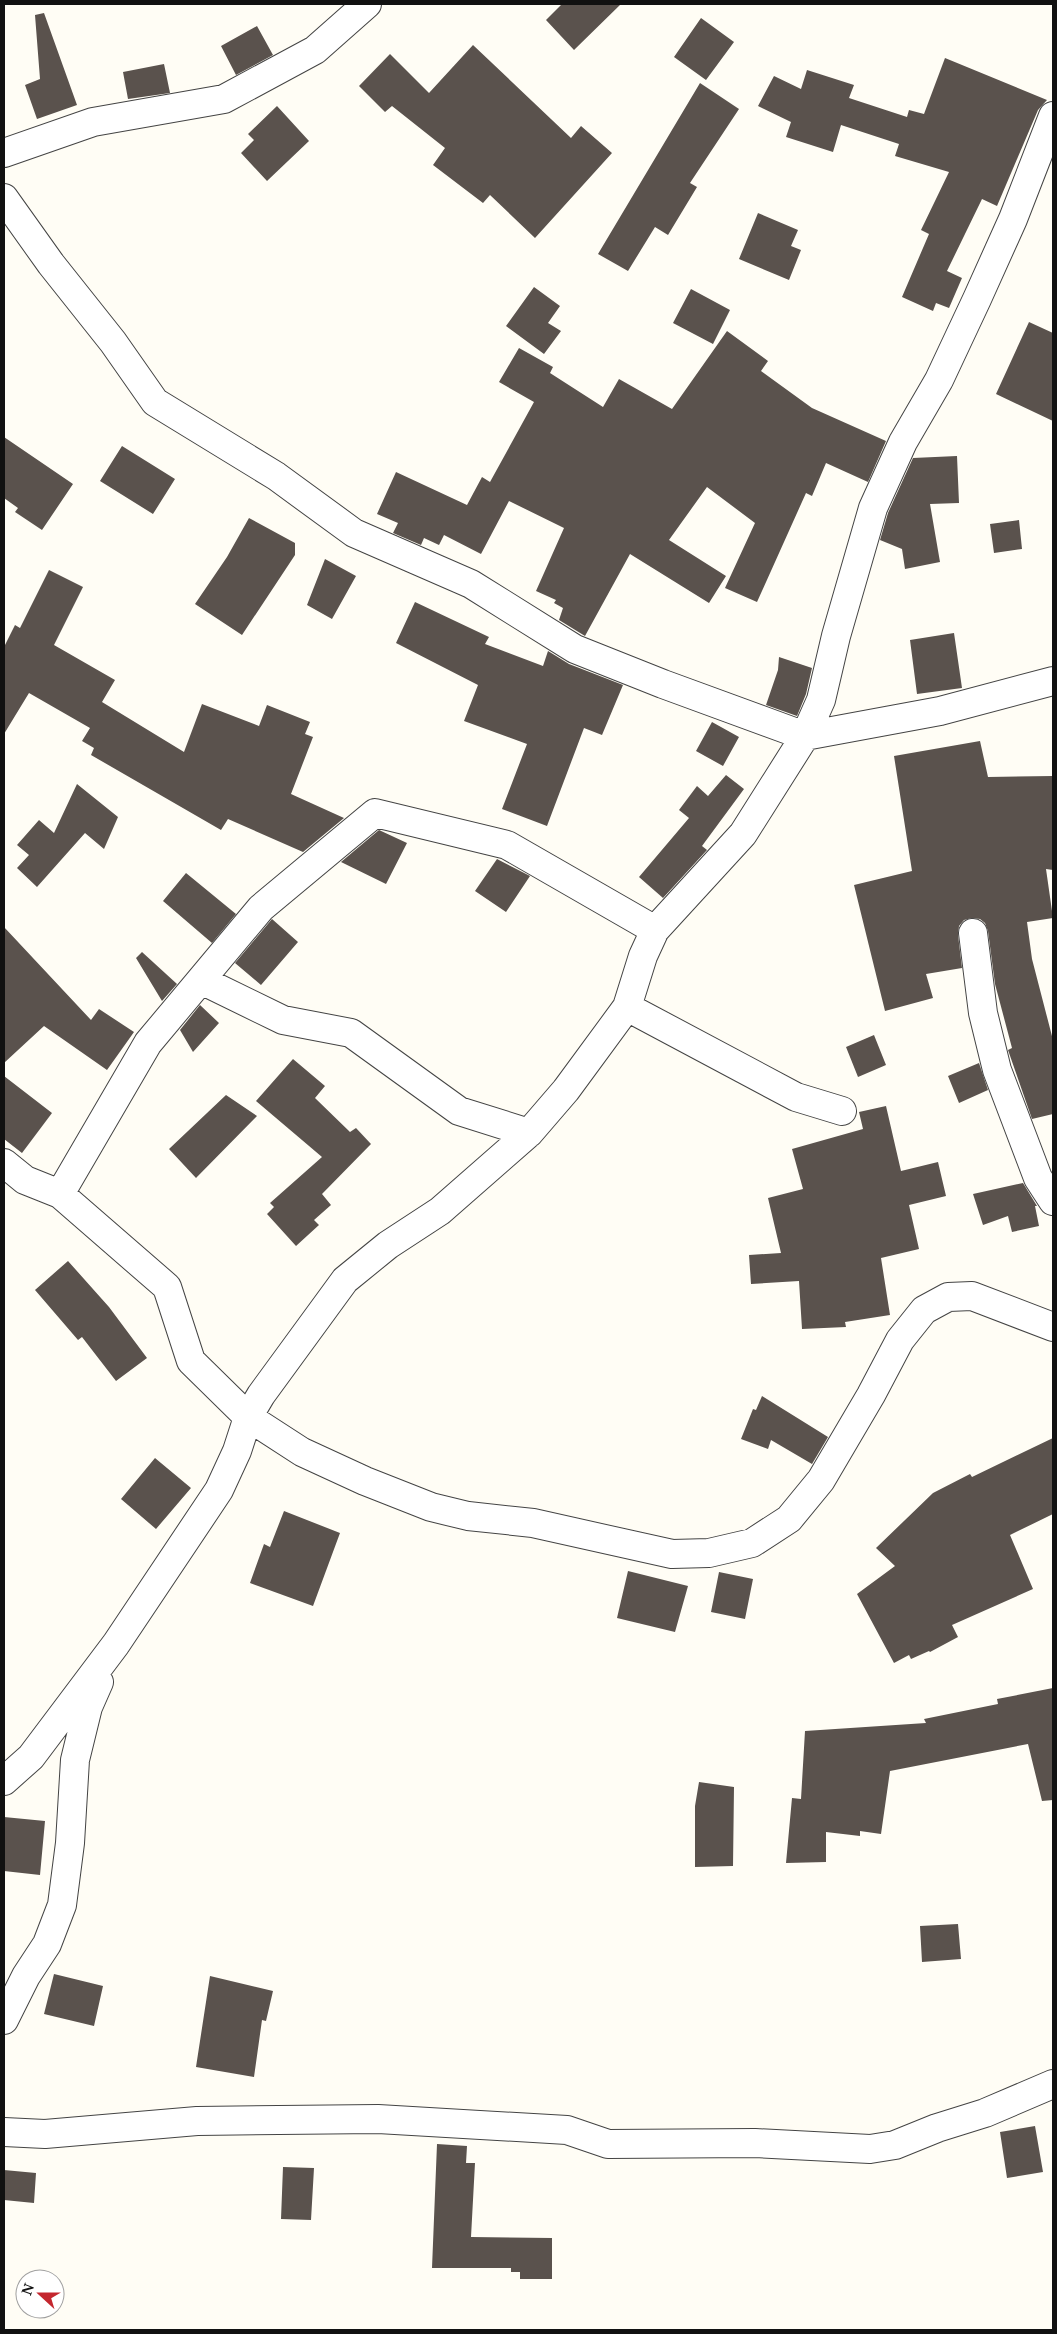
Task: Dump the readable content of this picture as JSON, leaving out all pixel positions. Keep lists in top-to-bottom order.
{
  "north": "left"
}
